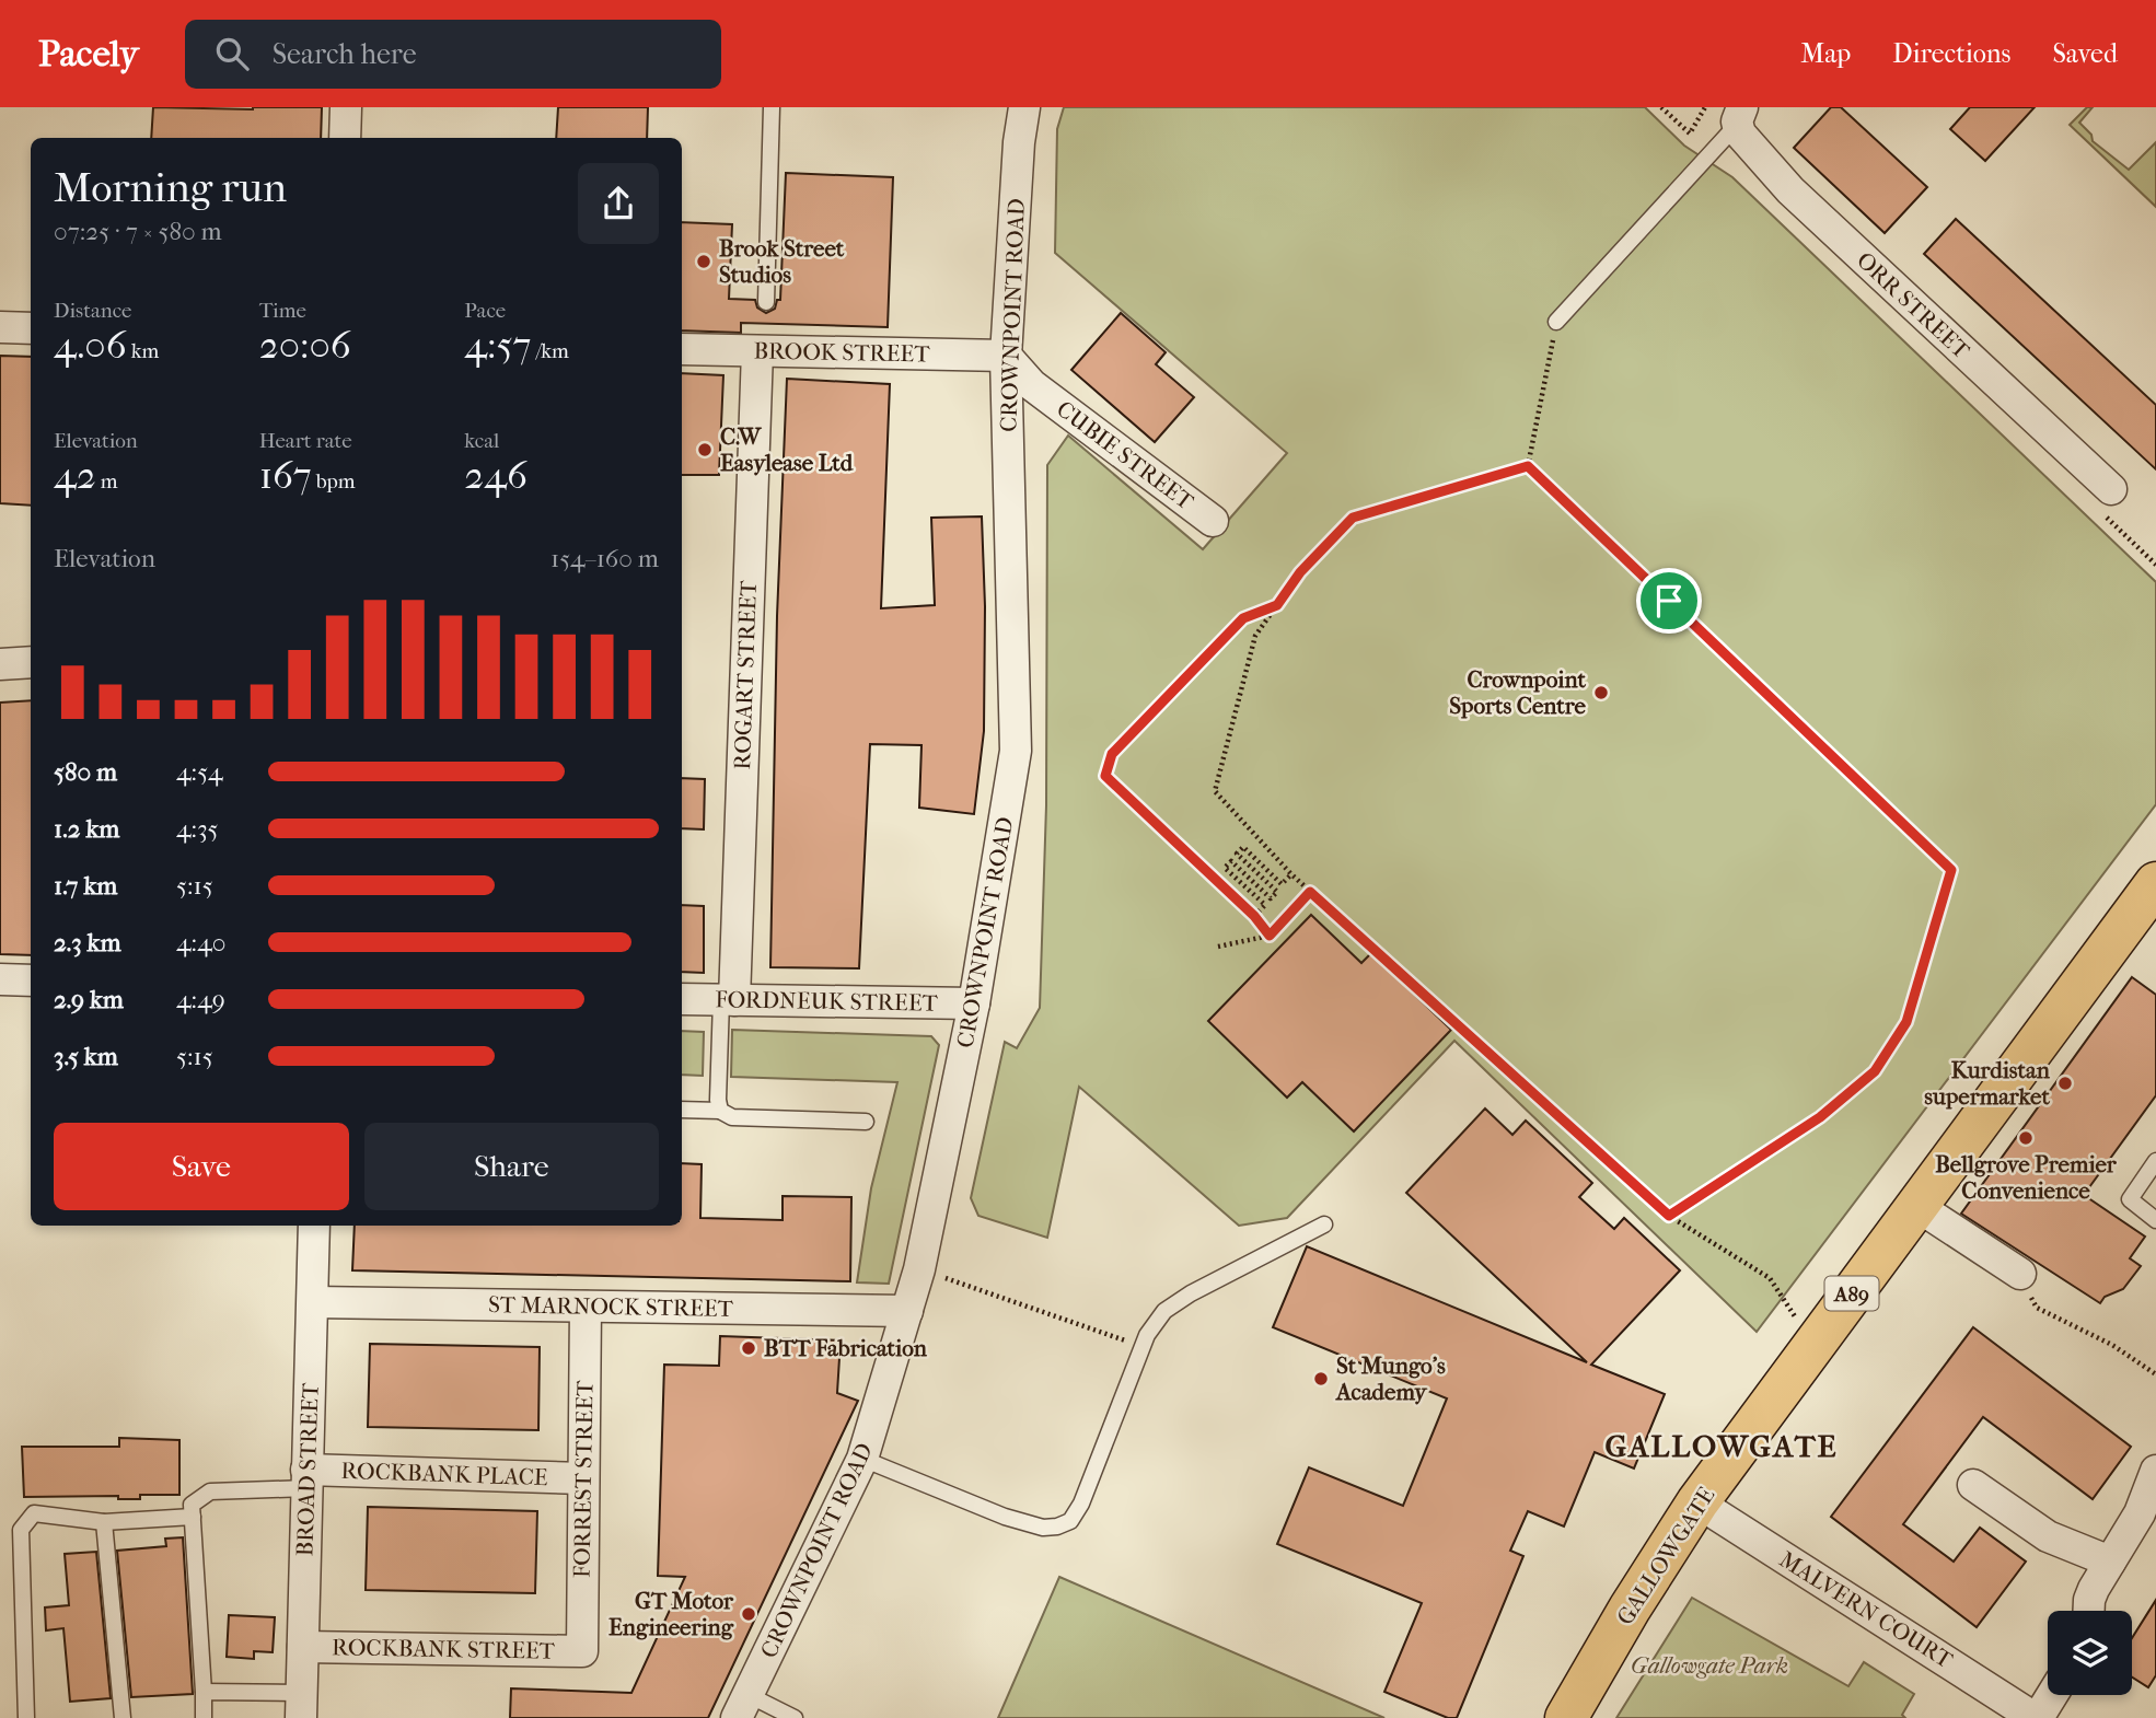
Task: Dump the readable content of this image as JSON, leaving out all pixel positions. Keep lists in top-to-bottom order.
{
  "streets": {
    "main road": ["A89", "GALLOWGATE"],
    "street": [
      "ORR STREET",
      "CROWNPOINT ROAD",
      "BROOK STREET",
      "CUBIE STREET",
      "ROGART STREET",
      "FORDNEUK STREET",
      "ST MARNOCK STREET",
      "BROAD STREET",
      "ROCKBANK PLACE",
      "FORREST STREET",
      "MALVERN COURT",
      "ROCKBANK STREET"
    ]
  },
  "crossings": [
    ["CROWNPOINT ROAD", "BROOK STREET"],
    ["CROWNPOINT ROAD", "CUBIE STREET"],
    ["CROWNPOINT ROAD", "FORDNEUK STREET"],
    ["CROWNPOINT ROAD", "ST MARNOCK STREET"],
    ["BROOK STREET", "CUBIE STREET"],
    ["BROOK STREET", "ROGART STREET"],
    ["ROGART STREET", "FORDNEUK STREET"],
    ["ST MARNOCK STREET", "BROAD STREET"],
    ["ST MARNOCK STREET", "FORREST STREET"],
    ["BROAD STREET", "ROCKBANK PLACE"],
    ["BROAD STREET", "ROCKBANK STREET"],
    ["ROCKBANK PLACE", "FORREST STREET"],
    ["FORREST STREET", "ROCKBANK STREET"],
    ["GALLOWGATE", "MALVERN COURT"]
  ],
  "districts": ["GALLOWGATE"],
  "parks": ["Gallowgate Park"],
  "places": [
    "Brook Street Studios",
    "C.W Easylease Ltd",
    "Crownpoint Sports Centre",
    "Kurdistan supermarket",
    "Bellgrove Premier Convenience",
    "BTT Fabrication",
    "St Mungo's Academy",
    "GT Motor Engineering"
  ],
  "page": {
    "header": "Pacely",
    "search": "Search here",
    "nav": ["Map", "Directions", "Saved"],
    "heading": ["Morning run", "07:25 · 7 × 580 m"],
    "stats": [
      ["Distance", "4.06 km"],
      ["Time", "20:06"],
      ["Pace", "4:57 /km"],
      ["Elevation", "42 m"],
      ["Heart rate", "167 bpm"],
      ["kcal", "246"]
    ],
    "chart": ["Elevation", "154–160 m"],
    "list": [
      {
        "name": "580 m",
        "note": "4:54"
      },
      {
        "name": "1.2 km",
        "note": "4:35"
      },
      {
        "name": "1.7 km",
        "note": "5:15"
      },
      {
        "name": "2.3 km",
        "note": "4:40"
      },
      {
        "name": "2.9 km",
        "note": "4:49"
      },
      {
        "name": "3.5 km",
        "note": "5:15"
      }
    ],
    "buttons": ["Save", "Share"]
  }
}
